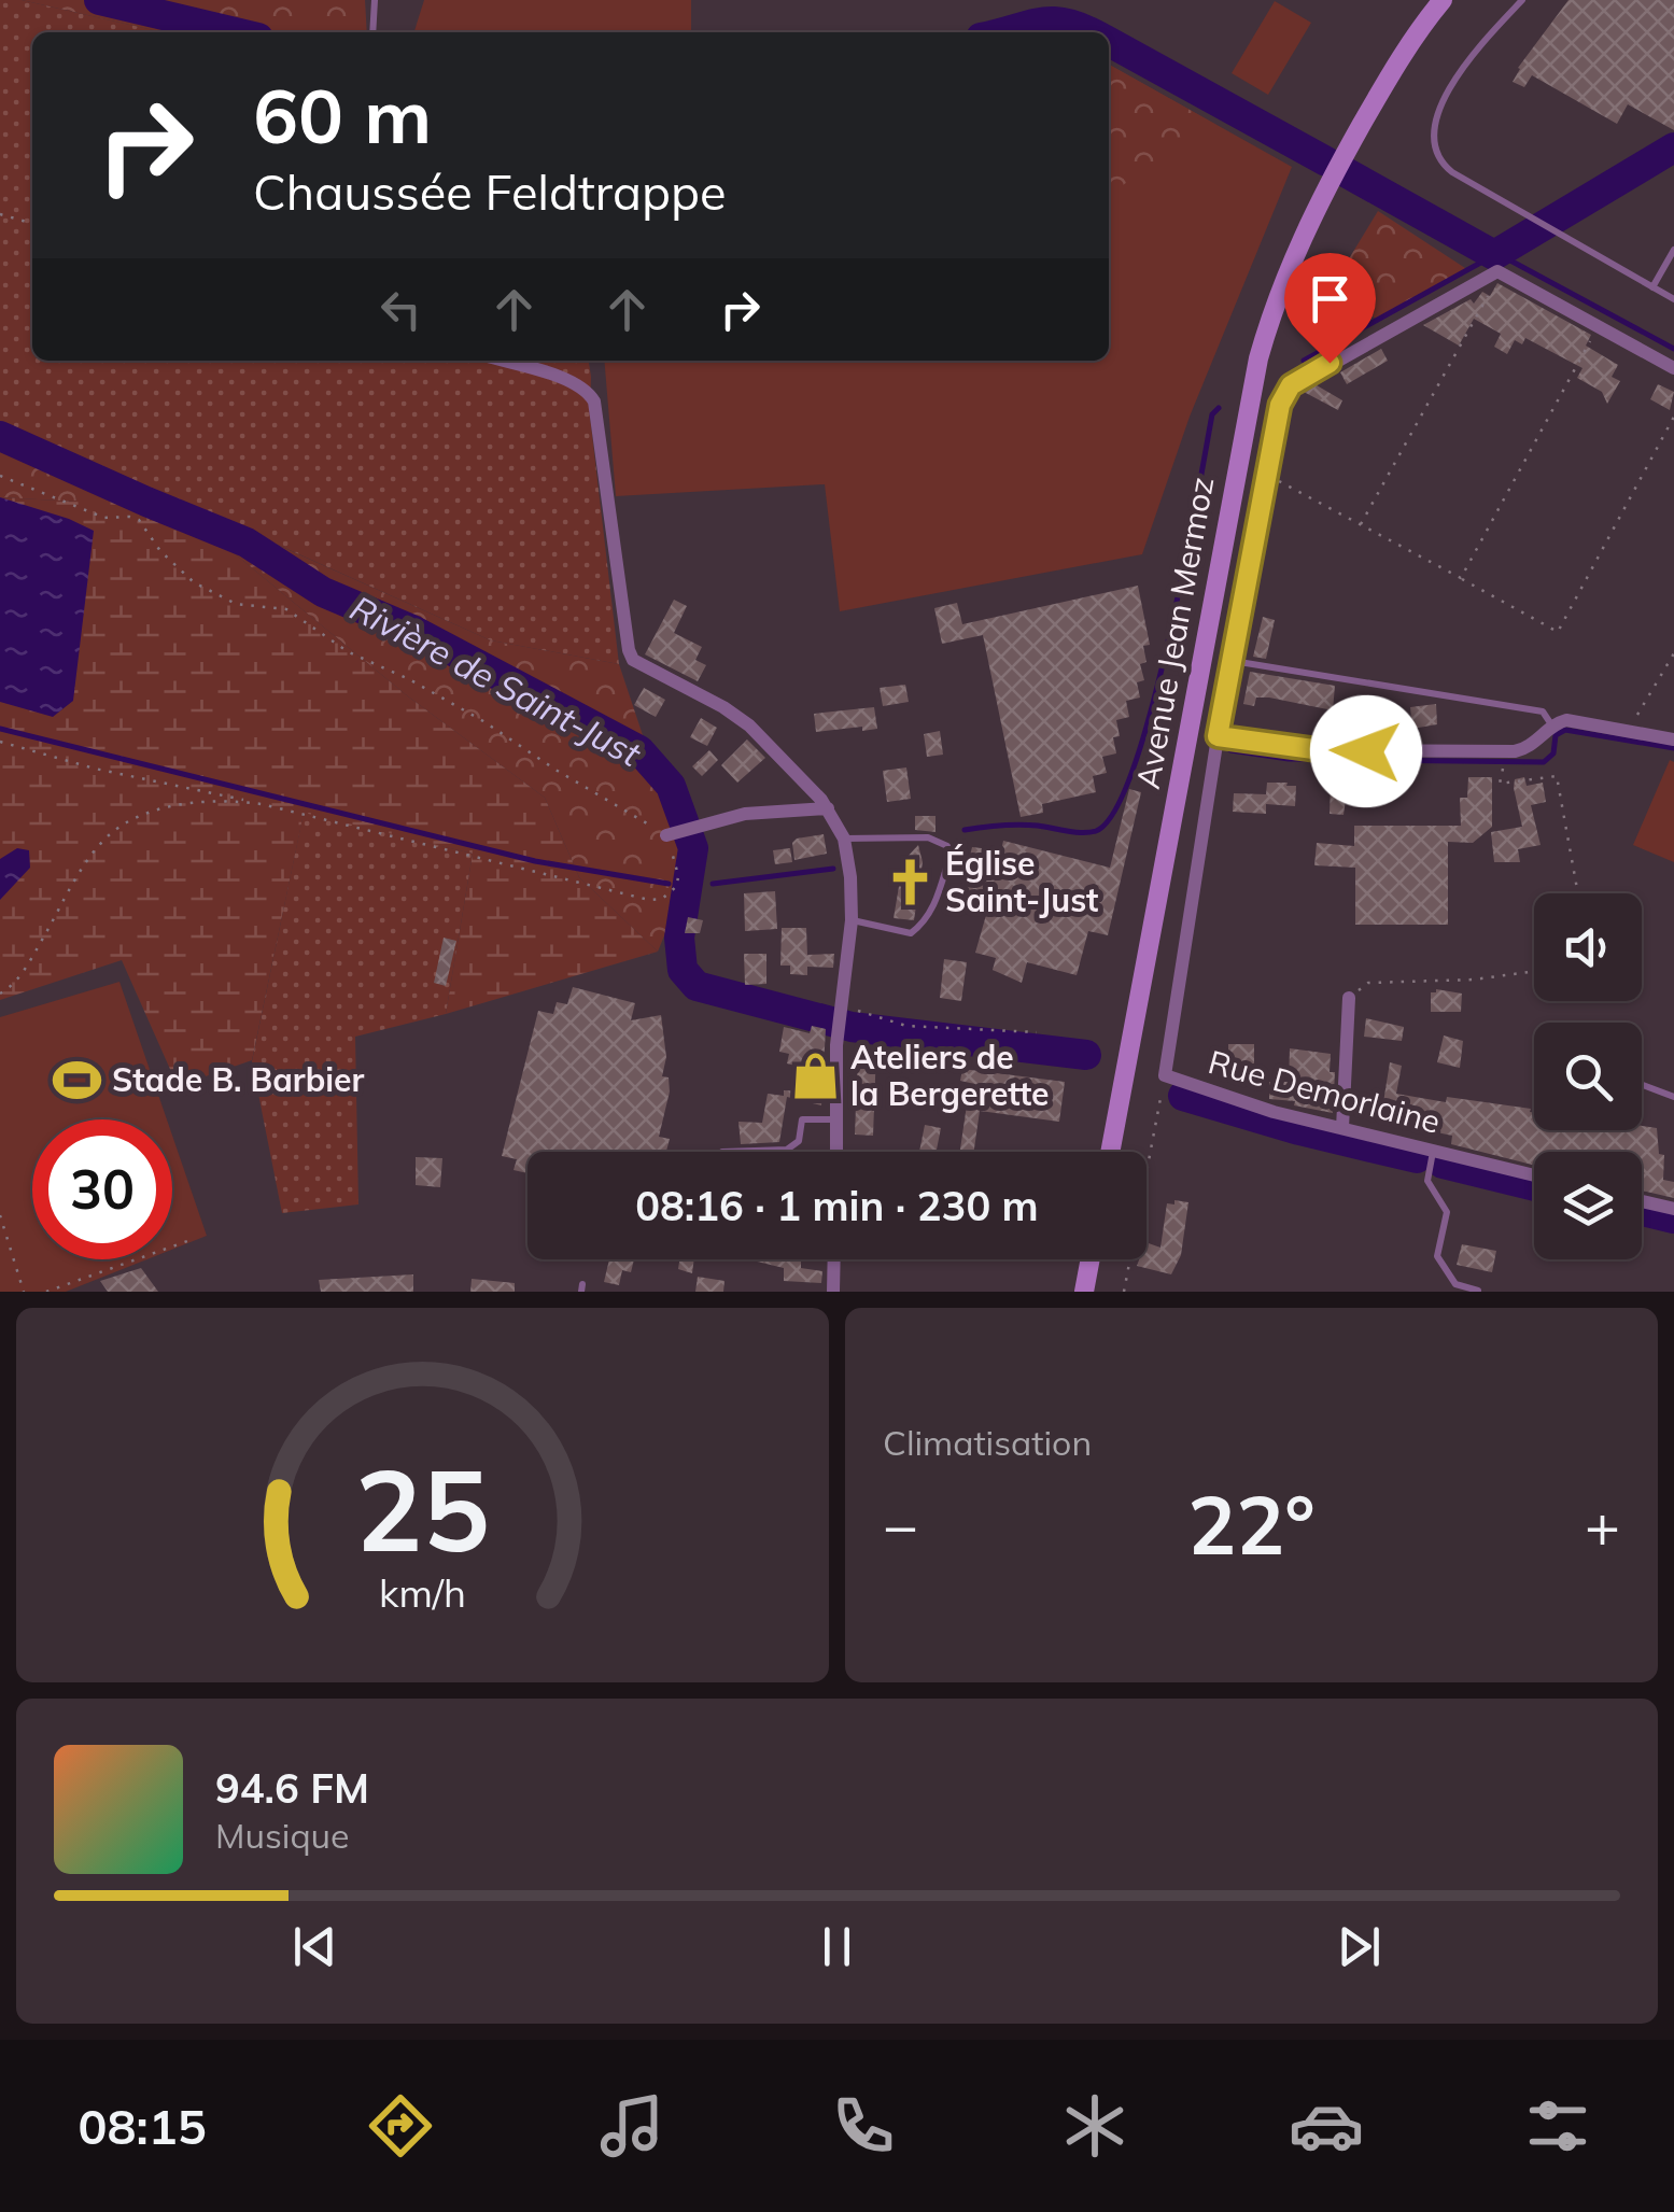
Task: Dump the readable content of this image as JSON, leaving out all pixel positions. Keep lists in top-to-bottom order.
{
  "streets": {
    "main road": ["Avenue Jean Mermoz"],
    "street": ["Rue Demorlaine"]
  },
  "water": ["Rivière de Saint-Just"],
  "places": {
    "church": ["Église Saint-Just"],
    "shop": ["Ateliers de la Bergerette"],
    "sports": ["Stade B. Barbier"]
  },
  "page": {
    "turn": ["60 m", "Chaussée Feldtrappe"],
    "limit": "30",
    "trip": "08:16 · 1 min · 230 m",
    "tile": "Climatisation",
    "heat": ["−", "22°", "+"],
    "song": ["94.6 FM", "Musique"],
    "tabs": "08:15",
    "gauge": ["25", "km/h"]
  }
}
